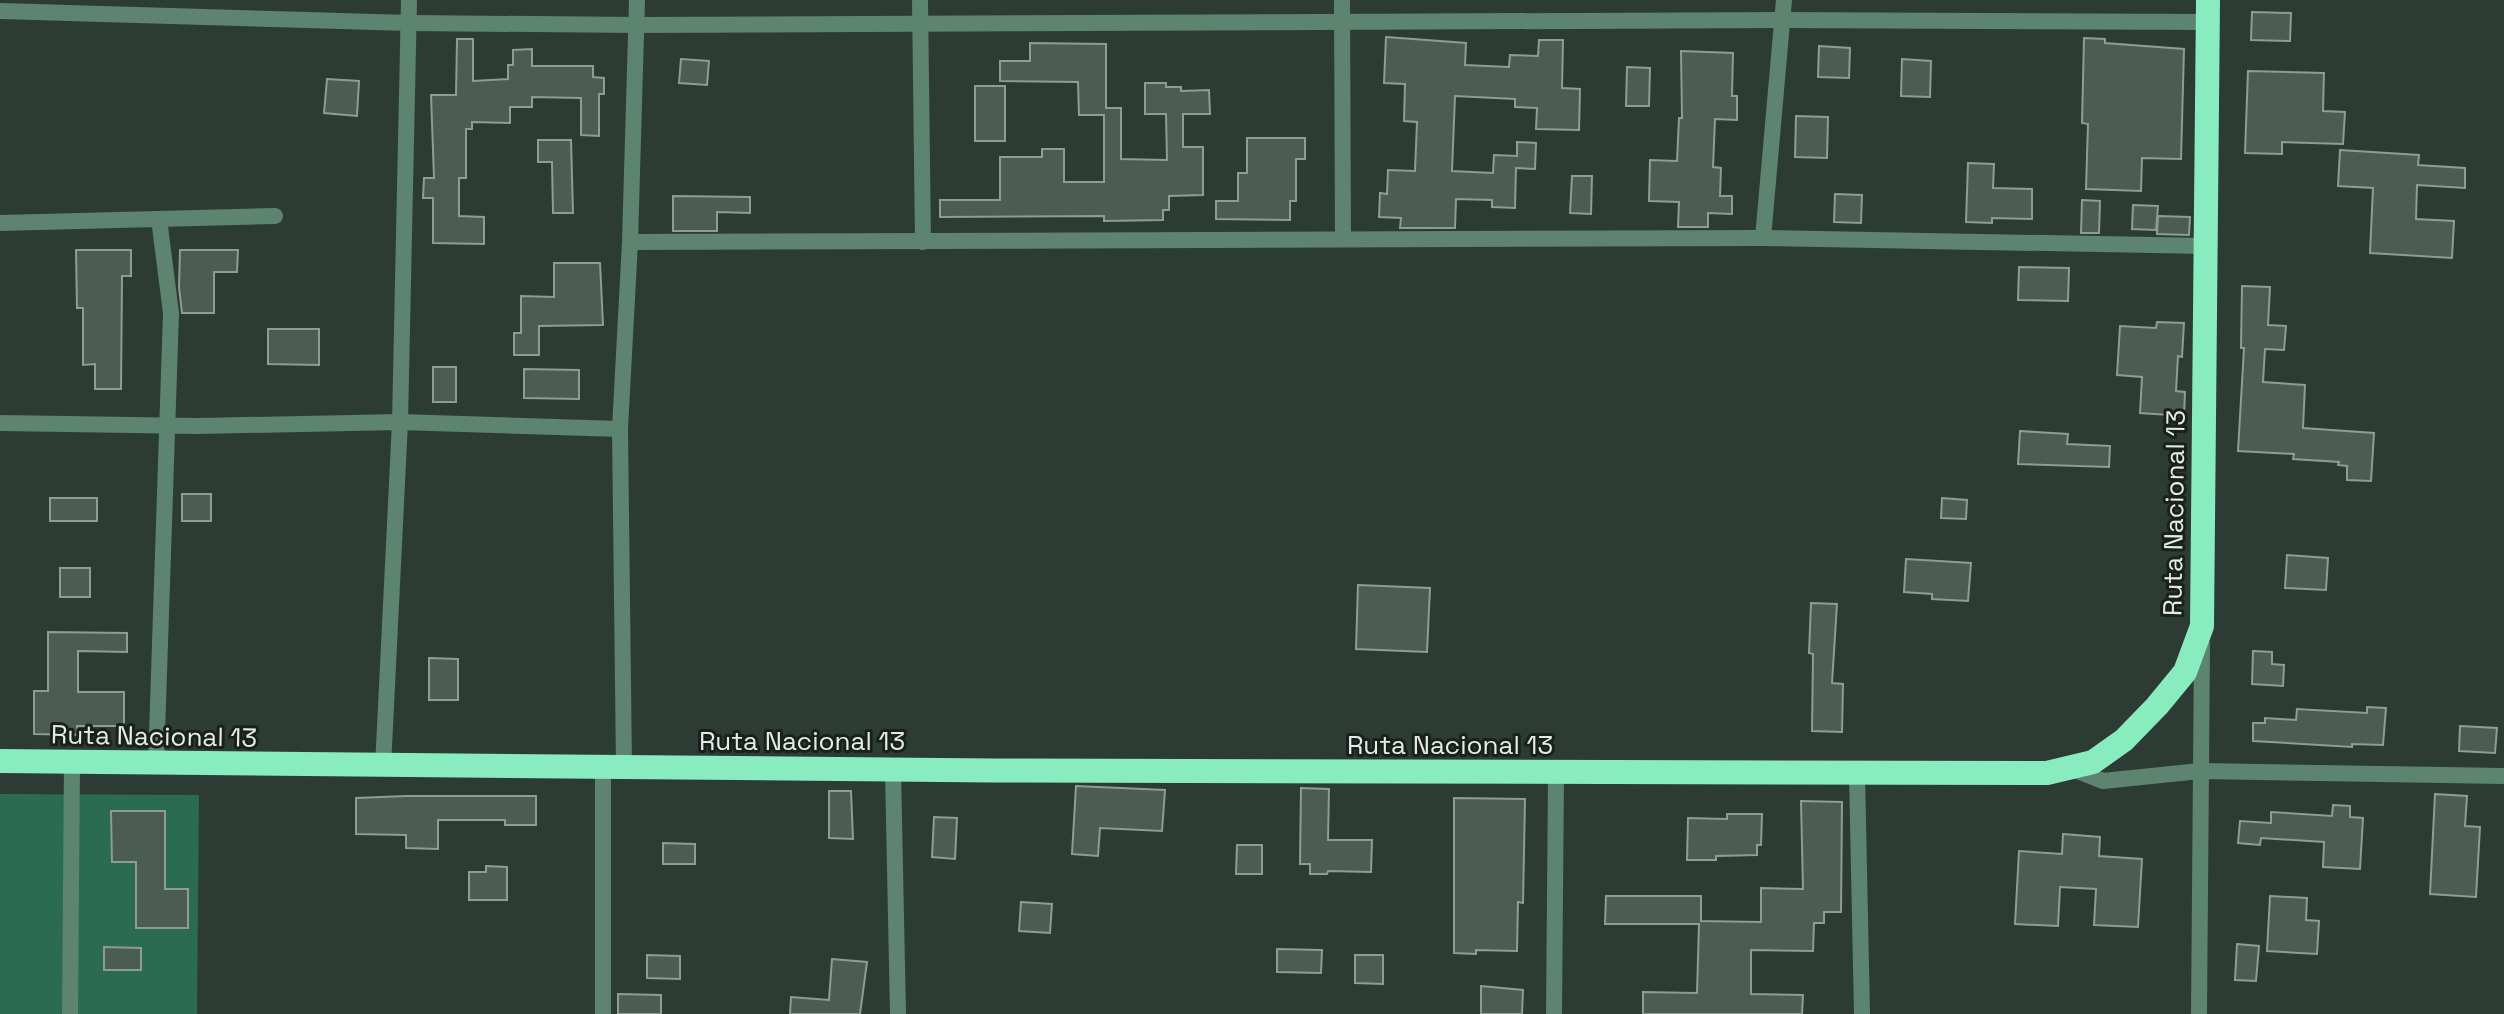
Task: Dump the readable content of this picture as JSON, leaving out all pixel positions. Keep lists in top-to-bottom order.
{
  "streets": {
    "highway": ["Ruta Nacional 13"]
  }
}
